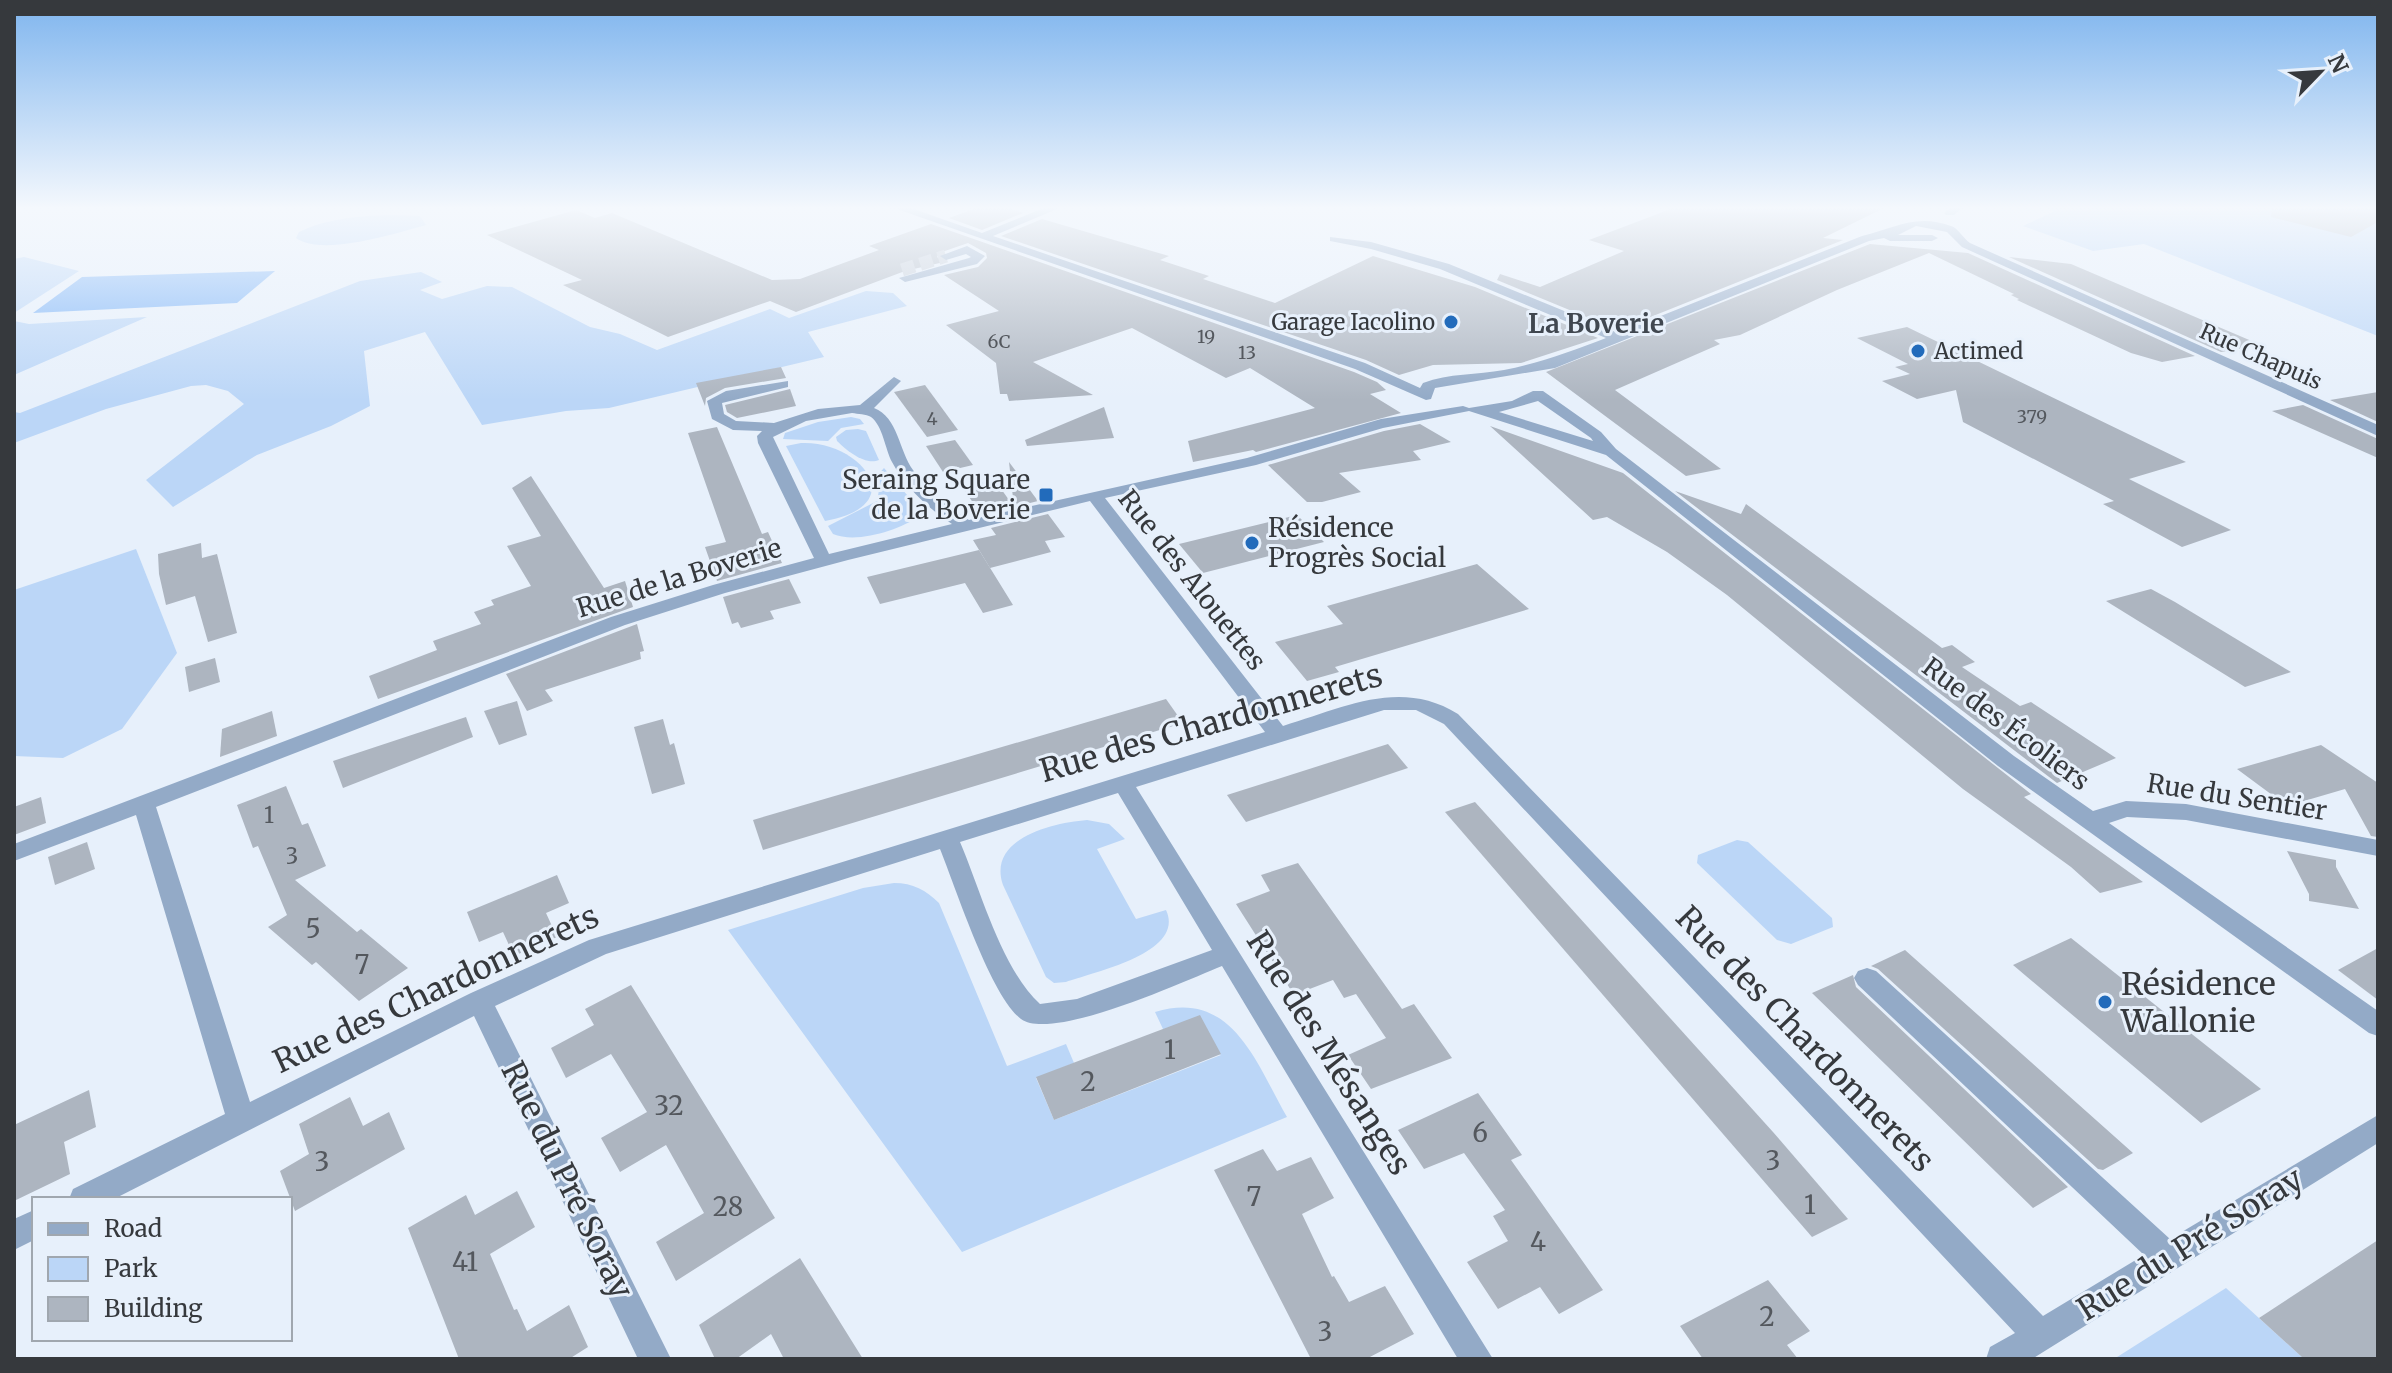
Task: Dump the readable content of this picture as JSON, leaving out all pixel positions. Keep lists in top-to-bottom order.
{
  "streets": {
    "street": [
      "Rue Chapuis",
      "Rue de la Boverie",
      "Rue des Alouettes",
      "Rue des Chardonnerets",
      "Rue des Écoliers",
      "Rue du Sentier",
      "Rue des Mésanges",
      "Rue du Pré Soray"
    ]
  },
  "crossings": [
    ["Rue de la Boverie", "Rue des Alouettes"],
    ["Rue de la Boverie", "Rue des Écoliers"],
    ["Rue des Alouettes", "Rue des Chardonnerets"],
    ["Rue des Chardonnerets", "Rue des Mésanges"],
    ["Rue des Chardonnerets", "Rue du Pré Soray"],
    ["Rue des Écoliers", "Rue du Sentier"]
  ],
  "districts": ["La Boverie"],
  "places": {
    "other": [
      "Garage Iacolino",
      "Actimed",
      "Résidence Progrès Social",
      "Résidence Wallonie"
    ],
    "transit": ["Seraing Square de la Boverie"]
  },
  "house_numbers": [
    "19",
    "6C",
    "13",
    "379",
    "4",
    "1",
    "3",
    "5",
    "7",
    "1",
    "2",
    "32",
    "6",
    "3",
    "3",
    "7",
    "1",
    "28",
    "4",
    "41",
    "2",
    "3"
  ],
  "legend": ["Road", "Park", "Building"],
  "north": "top right"
}
